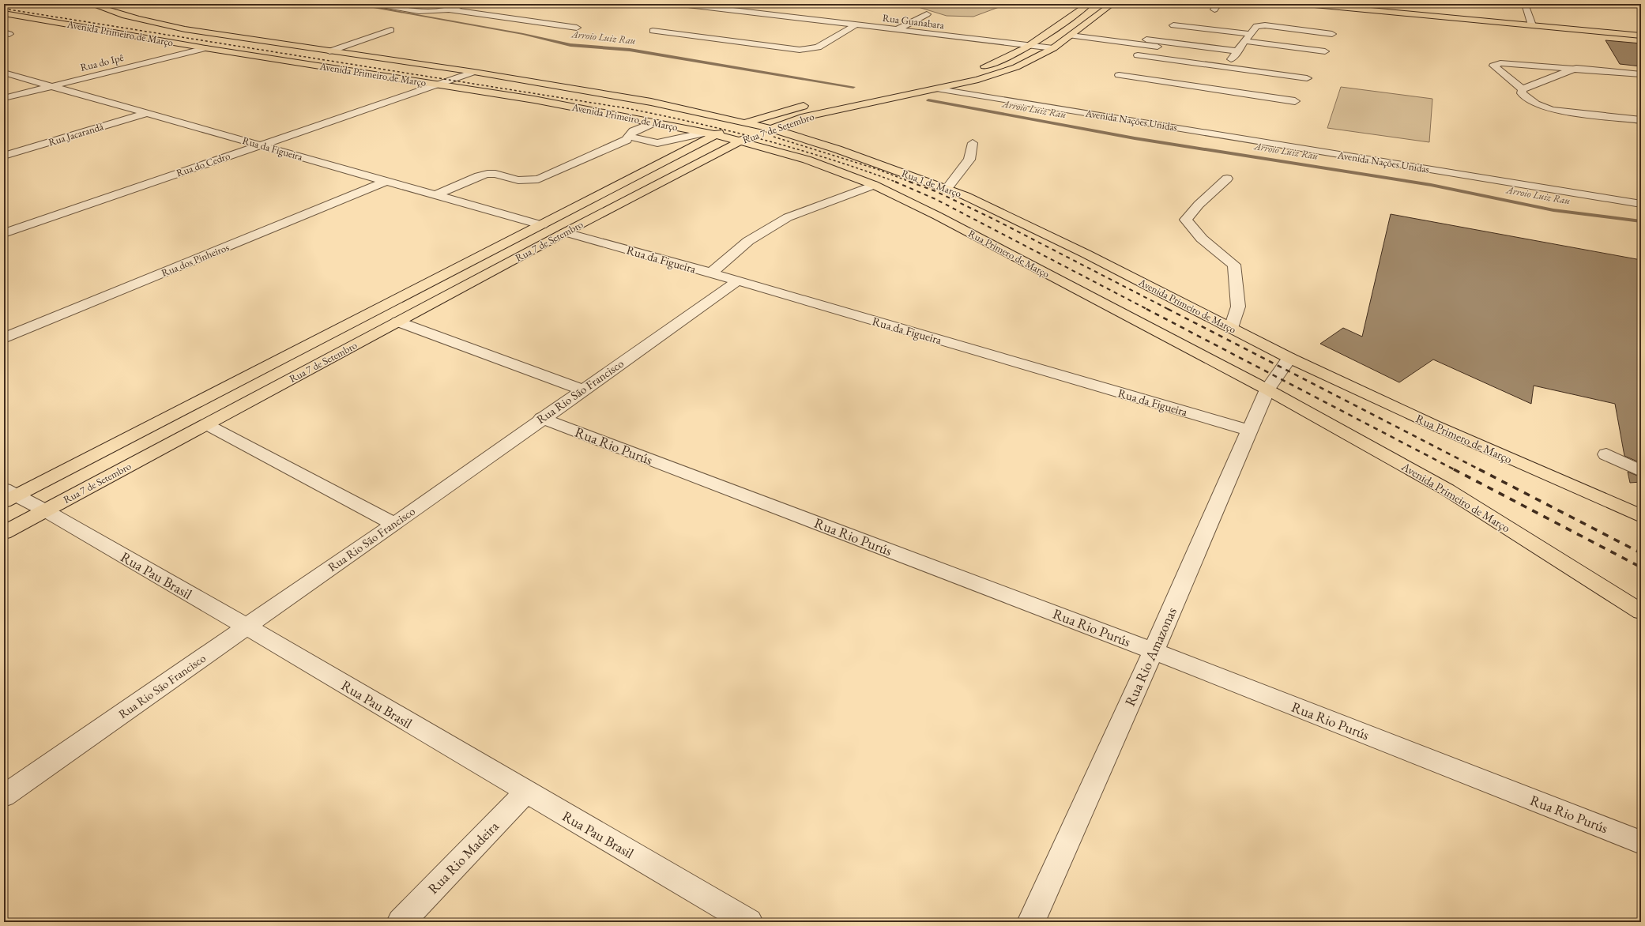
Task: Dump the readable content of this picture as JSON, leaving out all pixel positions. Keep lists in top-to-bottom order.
{
  "streets": {
    "main road": [
      "Avenida Primeiro de Março",
      "Rua 7 de Setembro",
      "Rua 1 de Março",
      "Rua Primero de Março"
    ],
    "street": [
      "Rua Guanabara",
      "Rua do Ipê",
      "Avenida Nações Unidas",
      "Rua Jacarandá",
      "Rua da Figueira",
      "Rua do Cedro",
      "Rua dos Pinheiros",
      "Rua Rio São Francisco",
      "Rua Rio Purús",
      "Rua Pau Brasil",
      "Rua Rio Amazonas",
      "Rua Rio Madeira"
    ]
  },
  "crossings": [
    ["Rua Guanabara", "Rua 7 de Setembro"],
    ["Avenida Primeiro de Março", "Rua do Ipê"],
    ["Avenida Primeiro de Março", "Rua 7 de Setembro"],
    ["Avenida Primeiro de Março", "Rua do Cedro"],
    ["Avenida Primeiro de Março", "Rua 1 de Março"],
    ["Avenida Primeiro de Março", "Rua Primero de Março"],
    ["Avenida Primeiro de Março", "Rua Rio Amazonas"],
    ["Rua do Ipê", "Rua da Figueira"],
    ["Avenida Nações Unidas", "Rua 7 de Setembro"],
    ["Rua 7 de Setembro", "Rua da Figueira"],
    ["Rua 7 de Setembro", "Rua 1 de Março"],
    ["Rua 7 de Setembro", "Rua Primero de Março"],
    ["Rua 7 de Setembro", "Rua Pau Brasil"],
    ["Rua Jacarandá", "Rua da Figueira"],
    ["Rua da Figueira", "Rua do Cedro"],
    ["Rua da Figueira", "Rua dos Pinheiros"],
    ["Rua da Figueira", "Rua Rio São Francisco"],
    ["Rua da Figueira", "Rua Rio Amazonas"],
    ["Rua Primero de Março", "Rua Rio Amazonas"],
    ["Rua Rio São Francisco", "Rua Rio Purús"],
    ["Rua Rio São Francisco", "Rua Pau Brasil"],
    ["Rua Rio Purús", "Rua Rio Amazonas"],
    ["Rua Pau Brasil", "Rua Rio Madeira"]
  ],
  "water": ["Arroio Luiz Rau"]
}
